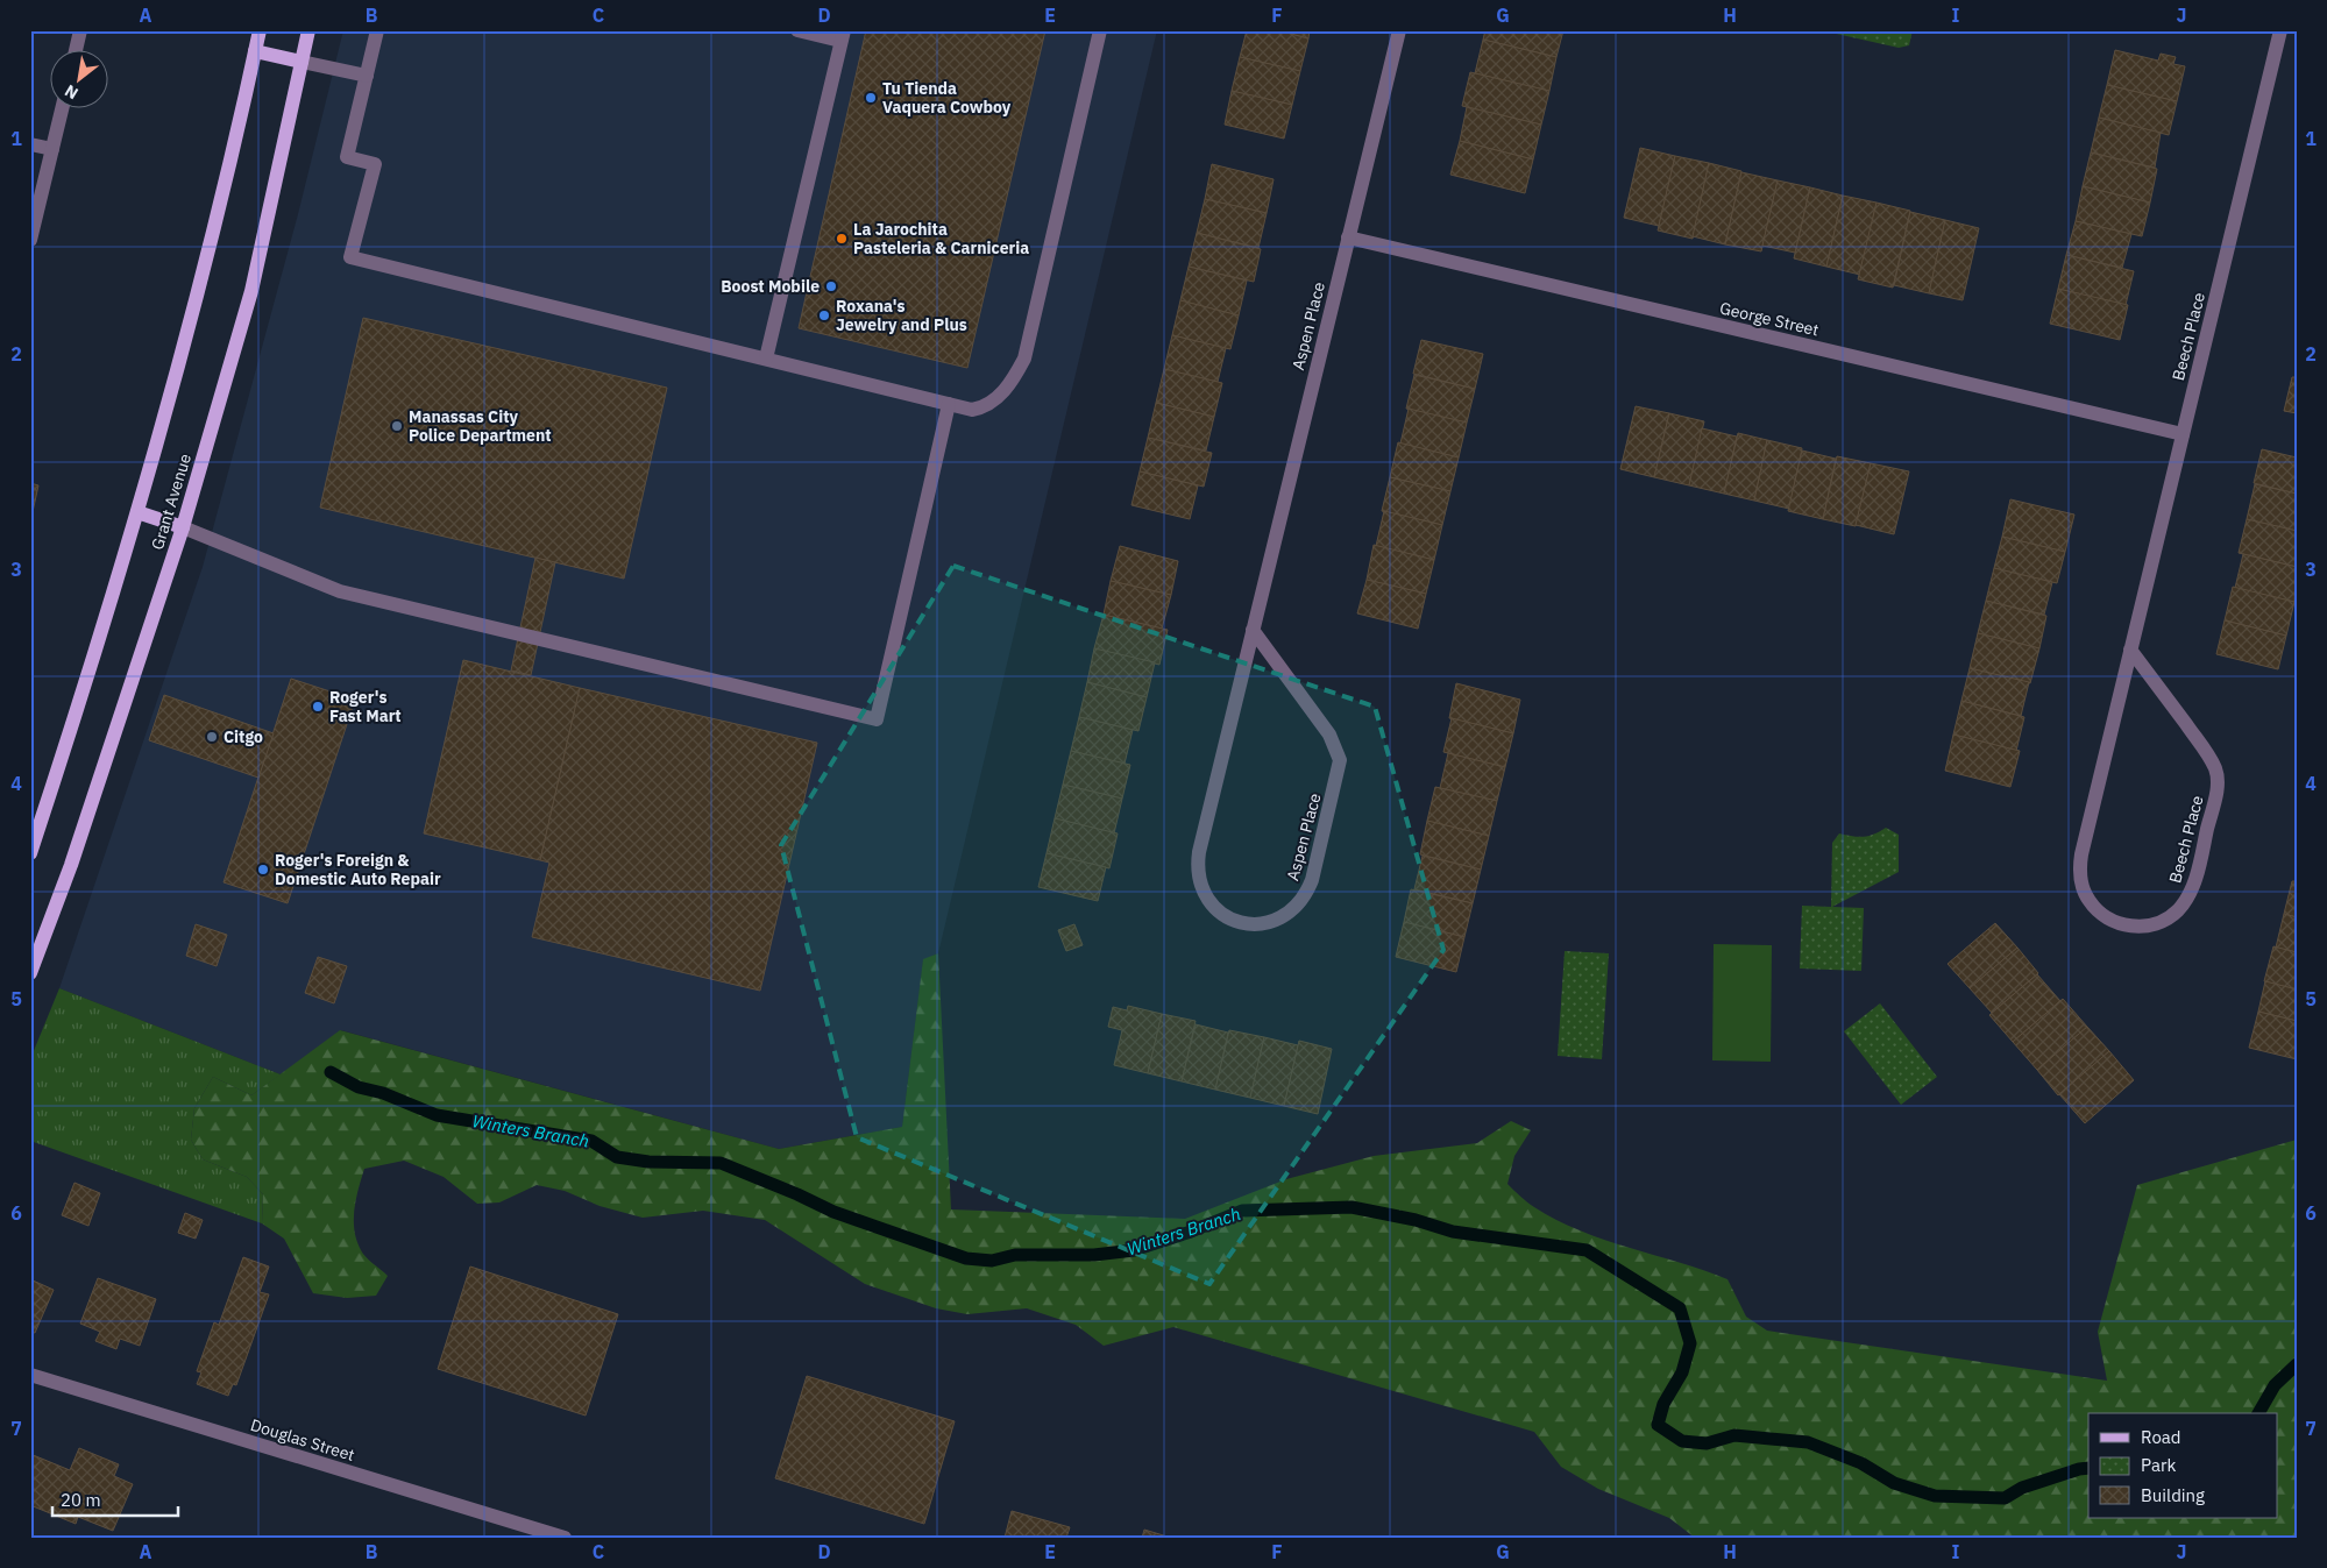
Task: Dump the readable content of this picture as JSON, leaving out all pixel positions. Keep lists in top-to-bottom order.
{
  "streets": {
    "main road": ["Grant Avenue"],
    "street": [
      "George Street",
      "Aspen Place",
      "Beech Place",
      "Douglas Street"
    ]
  },
  "crossings": [
    ["George Street", "Aspen Place"],
    ["George Street", "Beech Place"]
  ],
  "water": ["Winters Branch"],
  "places": [
    "Tu Tienda Vaquera Cowboy",
    "La Jarochita Pasteleria & Carniceria",
    "Boost Mobile",
    "Roxana's Jewelry and Plus",
    "Manassas City Police Department",
    "Roger's Fast Mart",
    "Citgo",
    "Roger's Foreign & Domestic Auto Repair"
  ],
  "legend": ["Road", "Park", "Building"],
  "scale_bar": "20 m",
  "north": "bottom left",
  "grid": {
    "columns": [
      "A",
      "B",
      "C",
      "D",
      "E",
      "F",
      "G",
      "H",
      "I",
      "J"
    ],
    "rows": [
      "1",
      "2",
      "3",
      "4",
      "5",
      "6",
      "7"
    ]
  }
}
